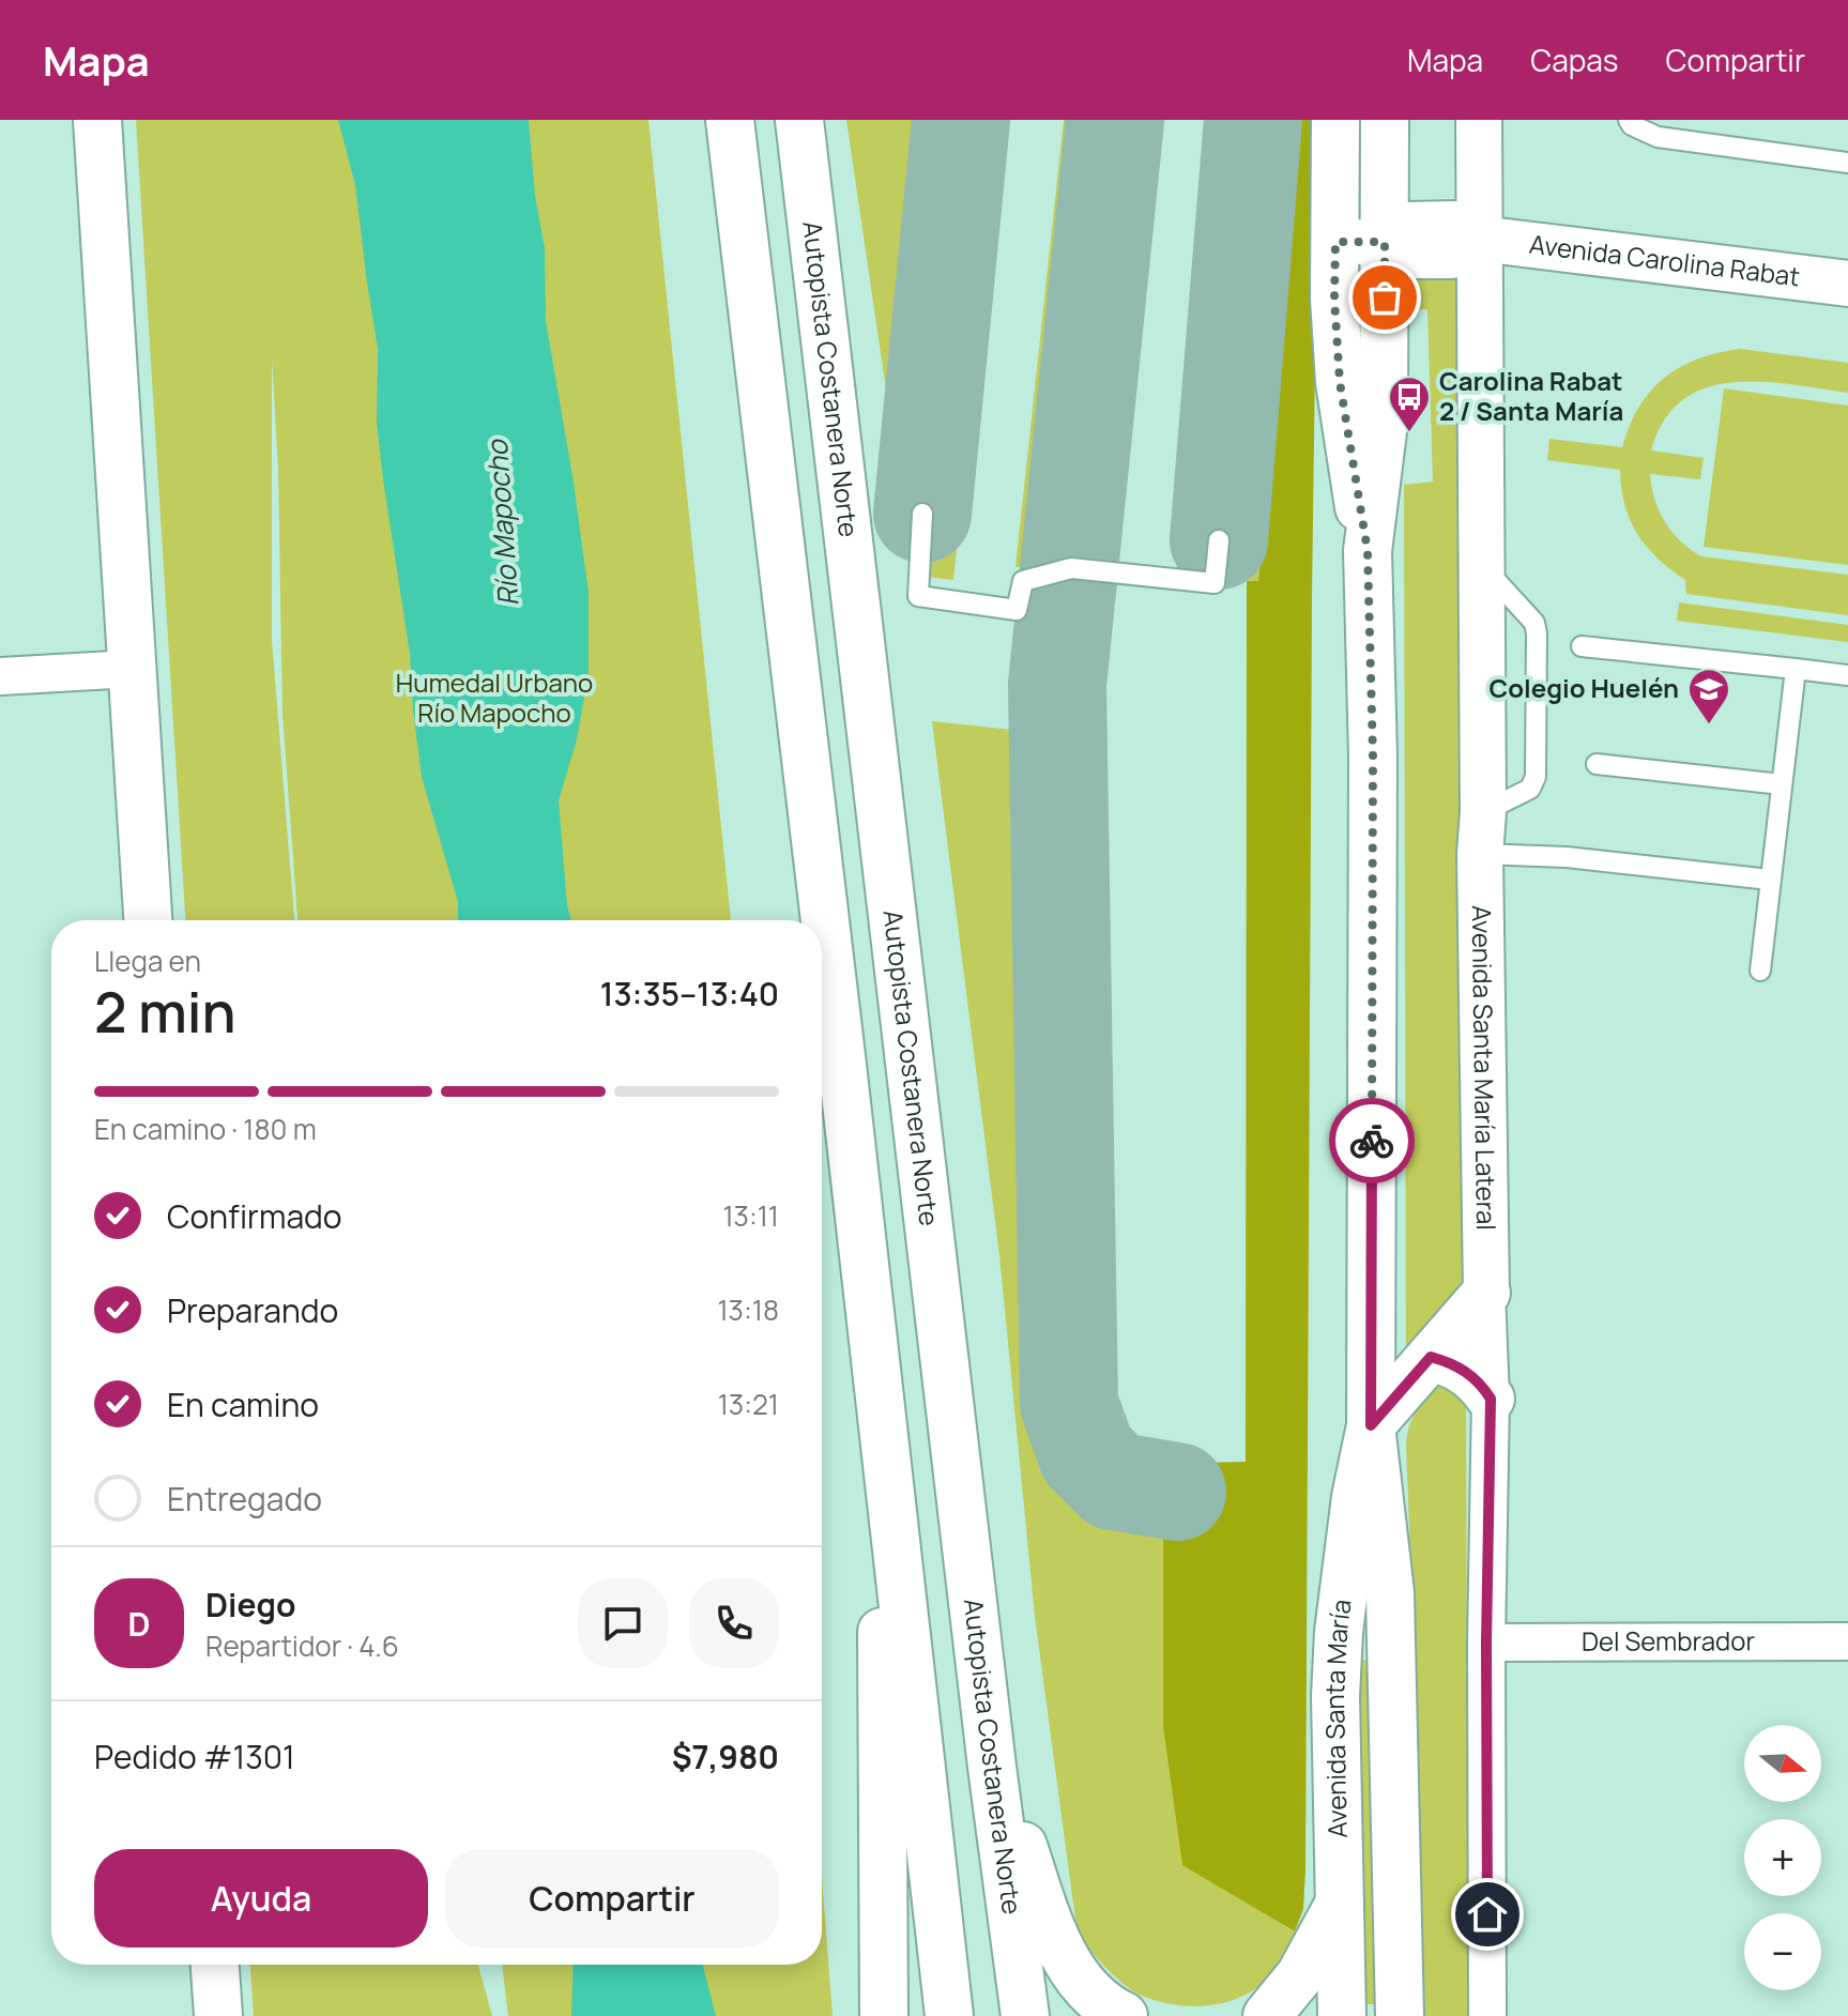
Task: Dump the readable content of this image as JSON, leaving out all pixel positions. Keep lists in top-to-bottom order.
{
  "streets": {
    "main road": ["Autopista Costanera Norte", "Avenida Santa María"],
    "street": ["Avenida Carolina Rabat", "Avenida Santa María Lateral", "Del Sembrador"]
  },
  "crossings": [
    ["Avenida Carolina Rabat", "Avenida Santa María Lateral"],
    ["Avenida Carolina Rabat", "Avenida Santa María"],
    ["Avenida Santa María Lateral", "Del Sembrador"]
  ],
  "water": ["Río Mapocho"],
  "parks": ["Humedal Urbano Río Mapocho"],
  "places": {
    "bus stop": ["Carolina Rabat 2 / Santa María"],
    "school or university": ["Colegio Huelén"]
  },
  "north": "right",
  "page": {
    "header": "Mapa",
    "nav": ["Mapa", "Capas", "Compartir"],
    "heading": ["2 min", "Llega en", "13:35–13:40"],
    "panel": [
      "Diego",
      "Repartidor · 4.6",
      "Pedido #1301",
      "$7,980"
    ],
    "bar": "En camino · 180 m",
    "list": [
      ["Confirmado", "13:11"],
      ["Preparando", "13:18"],
      ["En camino", "13:21"],
      "Entregado"
    ],
    "round": "D",
    "map_buttons": ["+", "−"],
    "buttons": ["Ayuda", "Compartir"]
  }
}
